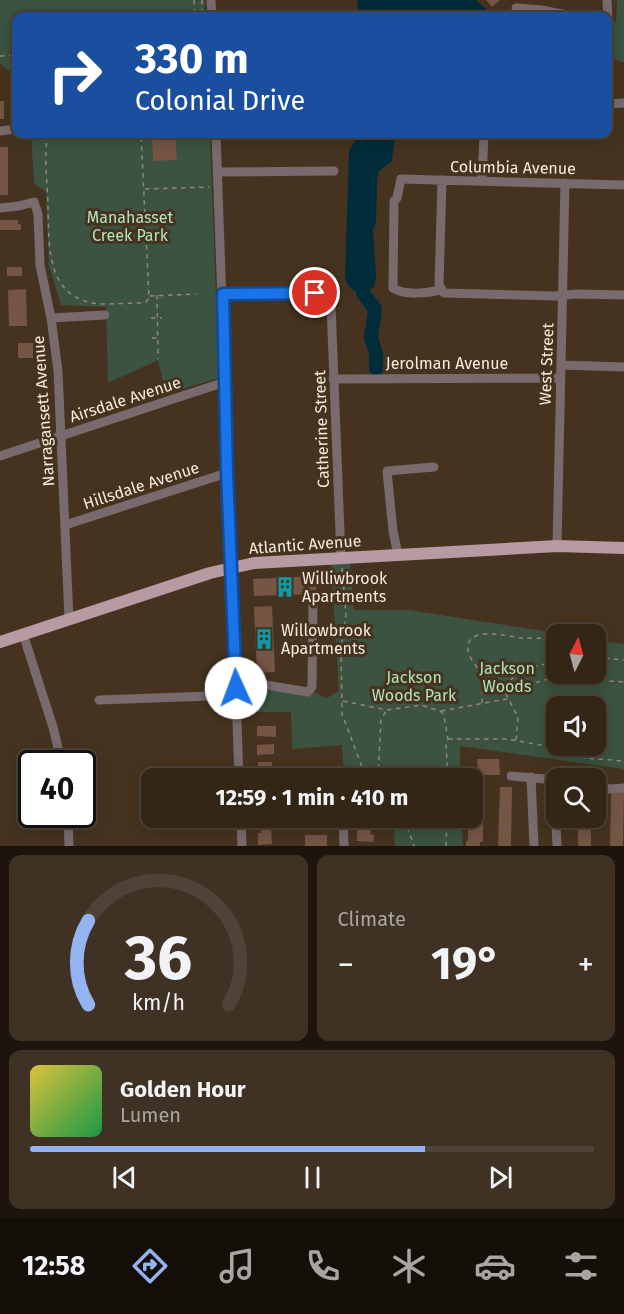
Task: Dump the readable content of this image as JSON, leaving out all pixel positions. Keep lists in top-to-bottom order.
{
  "streets": {
    "main road": ["Atlantic Avenue"],
    "street": [
      "Columbia Avenue",
      "Jerolman Avenue",
      "West Street",
      "Airsdale Avenue",
      "Narragansett Avenue",
      "Catherine Street",
      "Hillsdale Avenue"
    ]
  },
  "crossings": [
    ["Columbia Avenue", "West Street"],
    ["Jerolman Avenue", "West Street"],
    ["Jerolman Avenue", "Catherine Street"],
    ["West Street", "Atlantic Avenue"],
    ["Airsdale Avenue", "Narragansett Avenue"],
    ["Narragansett Avenue", "Hillsdale Avenue"],
    ["Narragansett Avenue", "Atlantic Avenue"],
    ["Catherine Street", "Atlantic Avenue"]
  ],
  "parks": ["Manahasset Creek Park", "Jackson Woods", "Jackson Woods Park"],
  "places": {
    "building": ["Williwbrook Apartments", "Willowbrook Apartments"]
  },
  "north": "top",
  "page": {
    "turn": ["330 m", "Colonial Drive"],
    "limit": "40",
    "trip": "12:59 · 1 min · 410 m",
    "tile": "Climate",
    "heat": ["−", "19°", "+"],
    "song": ["Golden Hour", "Lumen"],
    "tabs": "12:58",
    "gauge": ["36", "km/h"]
  }
}
